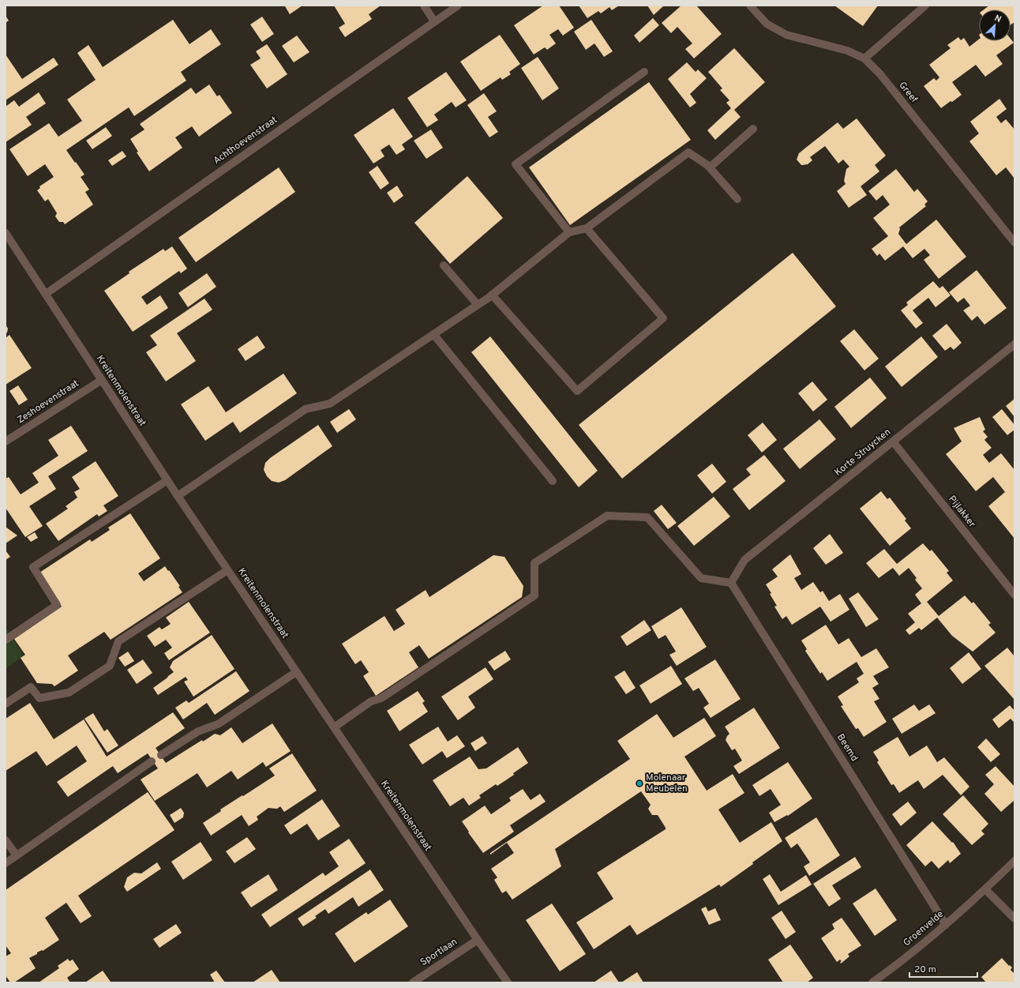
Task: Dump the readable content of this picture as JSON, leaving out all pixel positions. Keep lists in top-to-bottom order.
{
  "streets": {
    "street": [
      "Greef",
      "Achthoevenstraat",
      "Kreitenmolenstraat",
      "Zeshoevenstraat",
      "Korte Struycken",
      "Pijlakker",
      "Beemd",
      "Groenvelde",
      "Sportlaan"
    ]
  },
  "crossings": [
    ["Achthoevenstraat", "Kreitenmolenstraat"],
    ["Kreitenmolenstraat", "Zeshoevenstraat"],
    ["Kreitenmolenstraat", "Sportlaan"],
    ["Korte Struycken", "Pijlakker"],
    ["Korte Struycken", "Beemd"],
    ["Beemd", "Groenvelde"]
  ],
  "places": ["Molenaar Meubelen"],
  "scale_bar": "20 m",
  "north": "top right"
}
